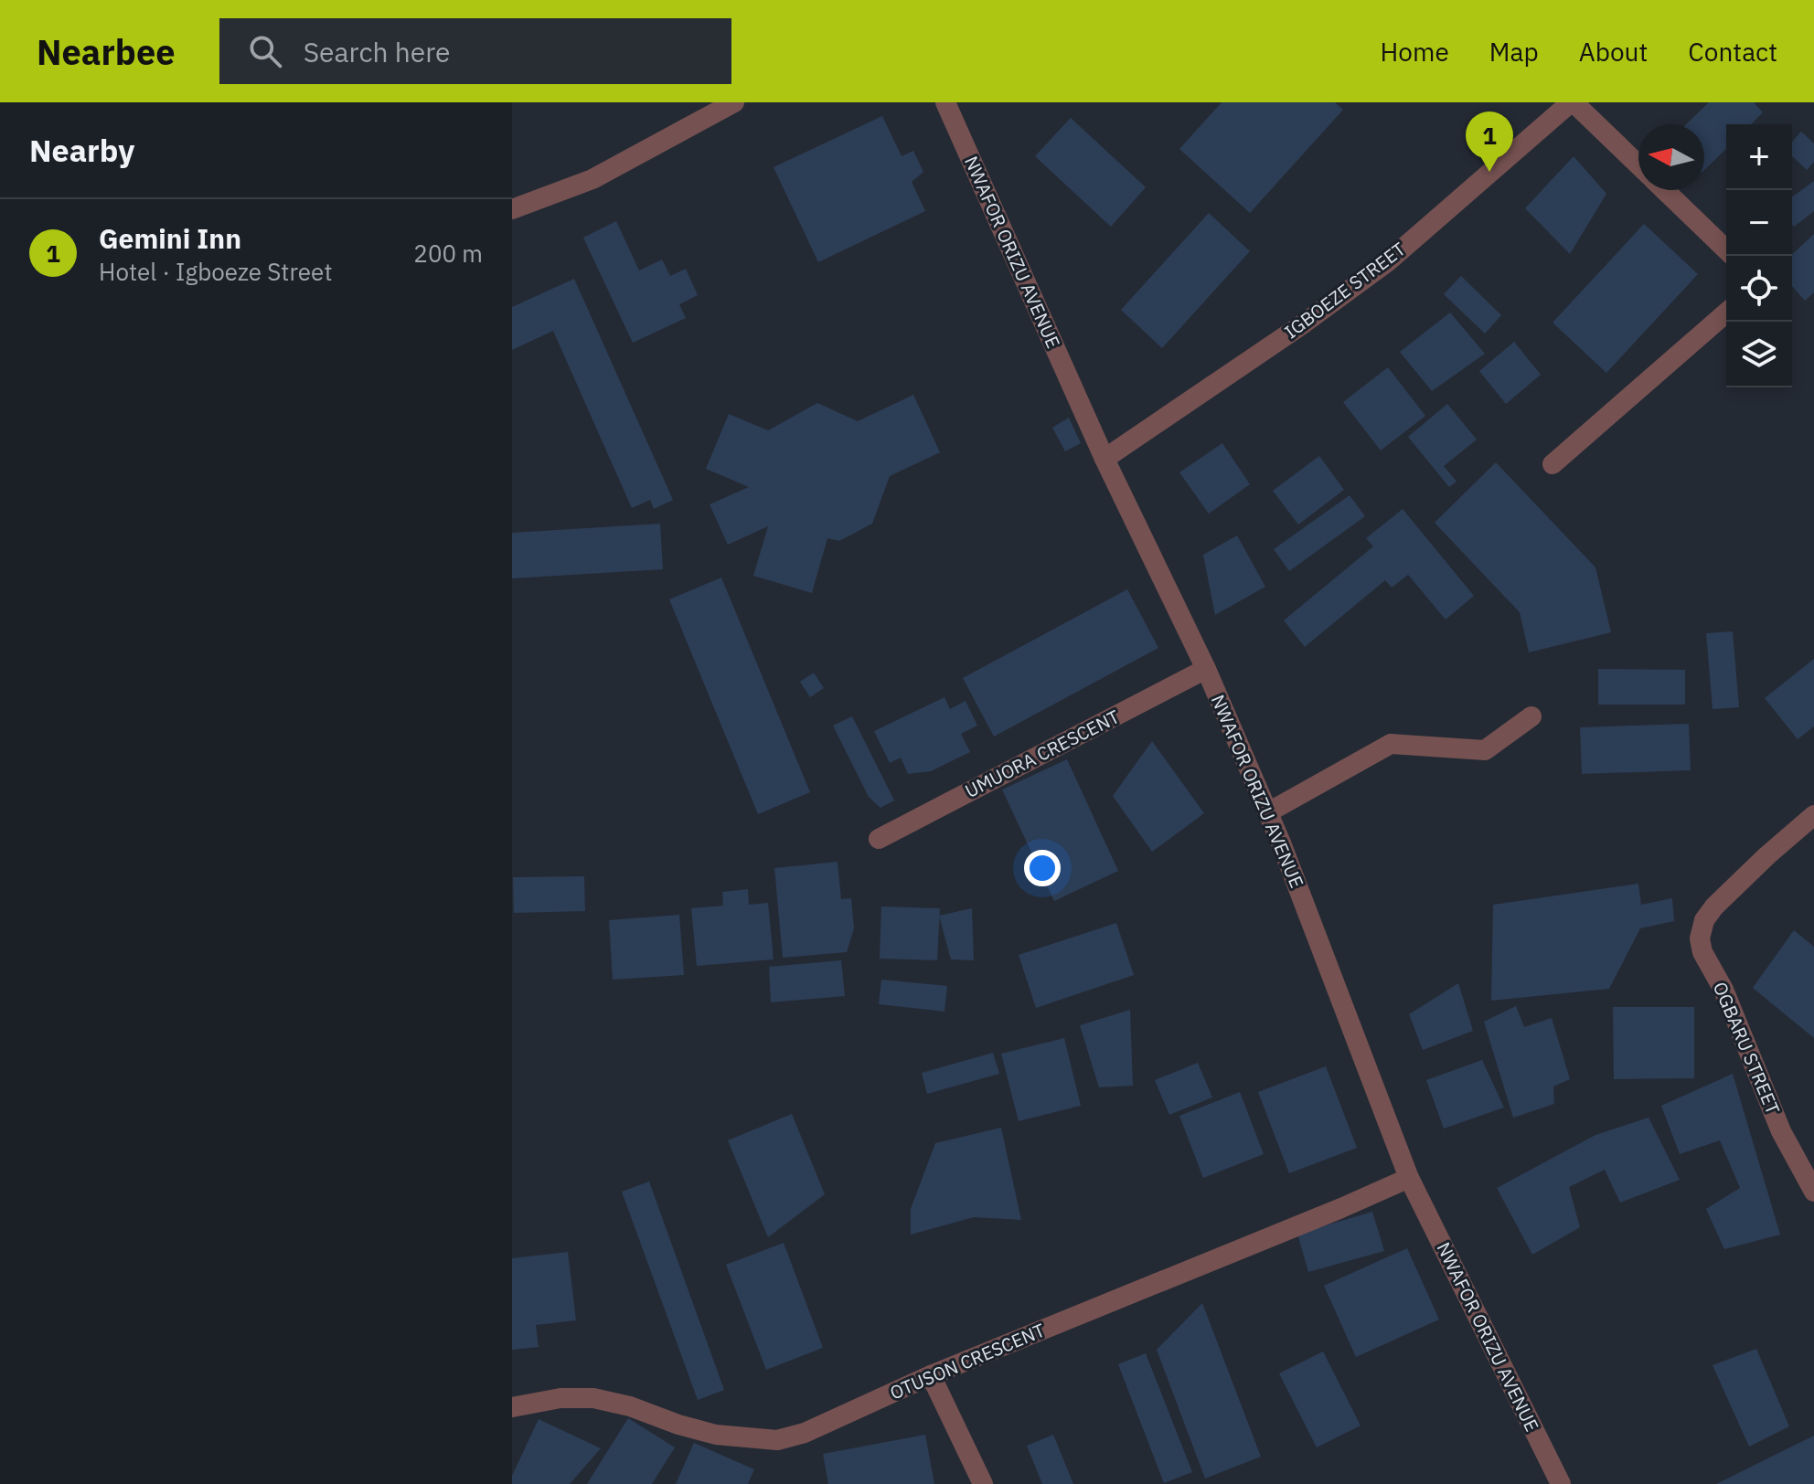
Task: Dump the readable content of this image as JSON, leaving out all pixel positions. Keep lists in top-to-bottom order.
{
  "streets": {
    "street": [
      "NWAFOR ORIZU AVENUE",
      "IGBOEZE STREET",
      "UMUORA CRESCENT",
      "OGBARU STREET",
      "OTUSON CRESCENT"
    ]
  },
  "crossings": [
    ["NWAFOR ORIZU AVENUE", "IGBOEZE STREET"],
    ["NWAFOR ORIZU AVENUE", "UMUORA CRESCENT"],
    ["NWAFOR ORIZU AVENUE", "OTUSON CRESCENT"]
  ],
  "north": "left",
  "page": {
    "header": "Nearbee",
    "search": "Search here",
    "nav": [
      "Home",
      "Map",
      "About",
      "Contact"
    ],
    "heading": "Nearby",
    "pins": "1",
    "map_buttons": ["+", "−"],
    "list": [
      {
        "mark": "1",
        "name": "Gemini Inn",
        "note": "Hotel · Igboeze Street",
        "value": "200 m"
      }
    ]
  }
}
